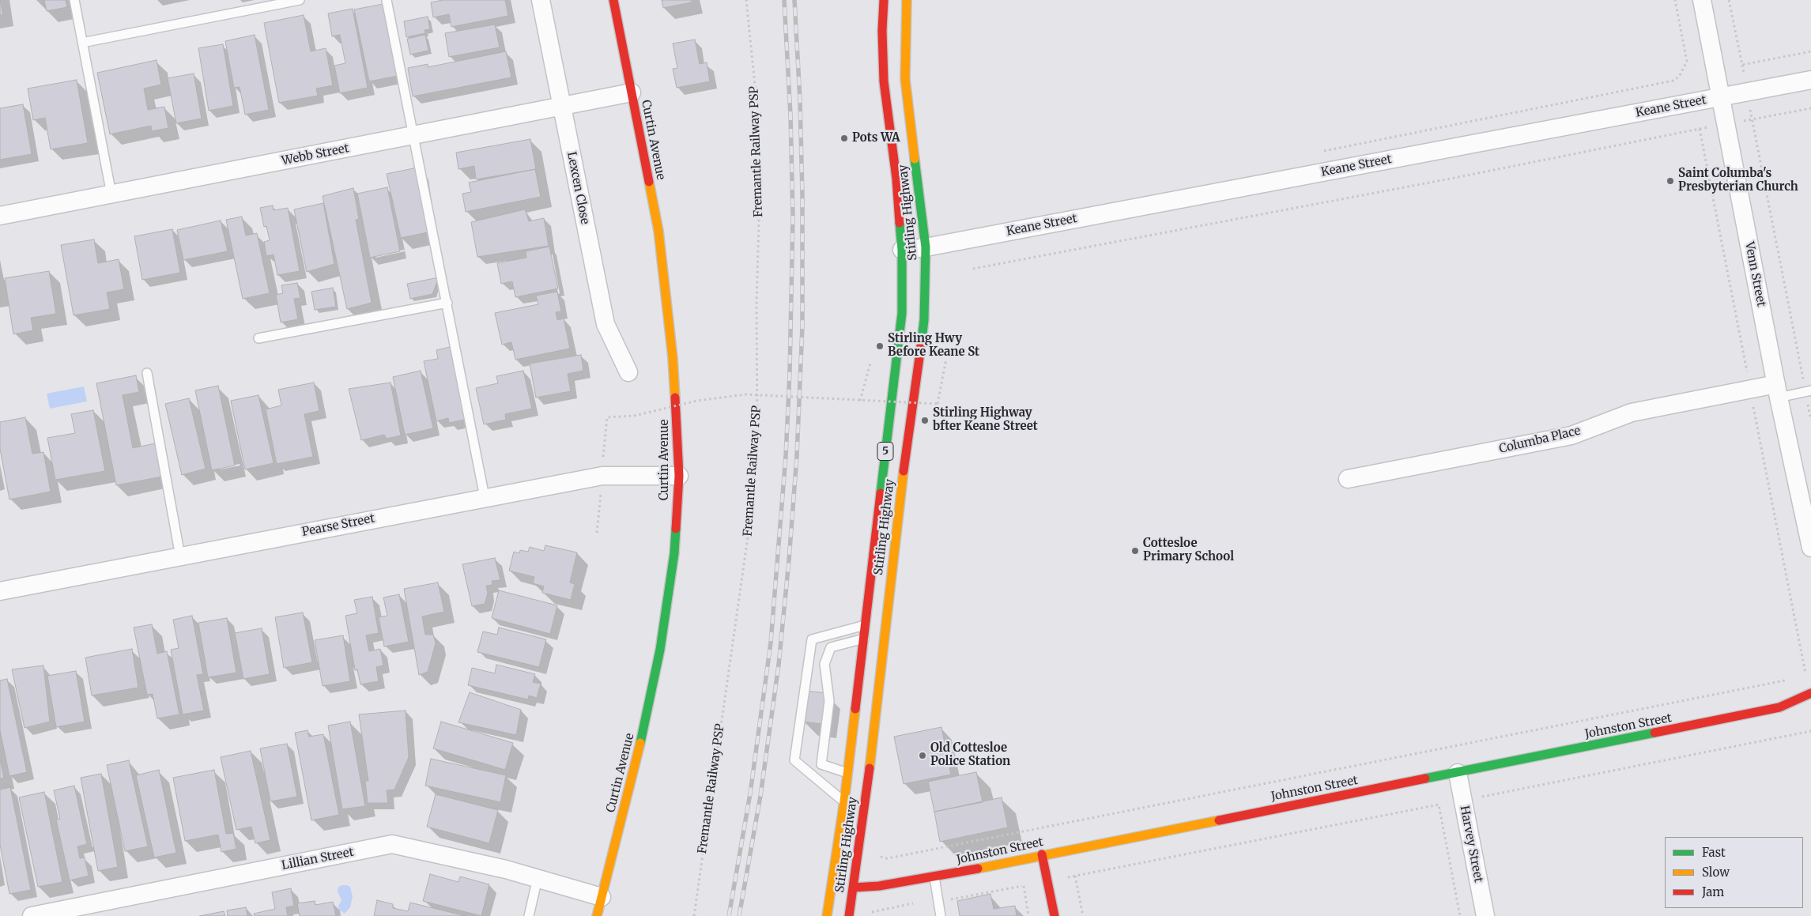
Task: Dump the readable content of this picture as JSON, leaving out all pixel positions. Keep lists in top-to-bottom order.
{
  "streets": {
    "main road": [
      "Curtin Avenue",
      "Stirling Highway",
      "5",
      "Johnston Street"
    ],
    "street": [
      "Keane Street",
      "Webb Street",
      "Lexcen Close",
      "Venn Street",
      "Columba Place",
      "Pearse Street",
      "Harvey Street",
      "Lillian Street"
    ],
    "path": ["Fremantle Railway PSP"]
  },
  "crossings": [
    ["Keane Street", "Stirling Highway"],
    ["Keane Street", "Venn Street"],
    ["Curtin Avenue", "Webb Street"],
    ["Curtin Avenue", "Pearse Street"],
    ["Curtin Avenue", "Lillian Street"],
    ["Webb Street", "Lexcen Close"],
    ["Stirling Highway", "Johnston Street"],
    ["Venn Street", "Columba Place"],
    ["Johnston Street", "Harvey Street"]
  ],
  "places": [
    "Pots WA",
    "Saint Columba's Presbyterian Church",
    "Stirling Hwy Before Keane St",
    "Stirling Highway bfter Keane Street",
    "Cottesloe Primary School",
    "Old Cottesloe Police Station"
  ],
  "legend": ["Fast", "Slow", "Jam"]
}
